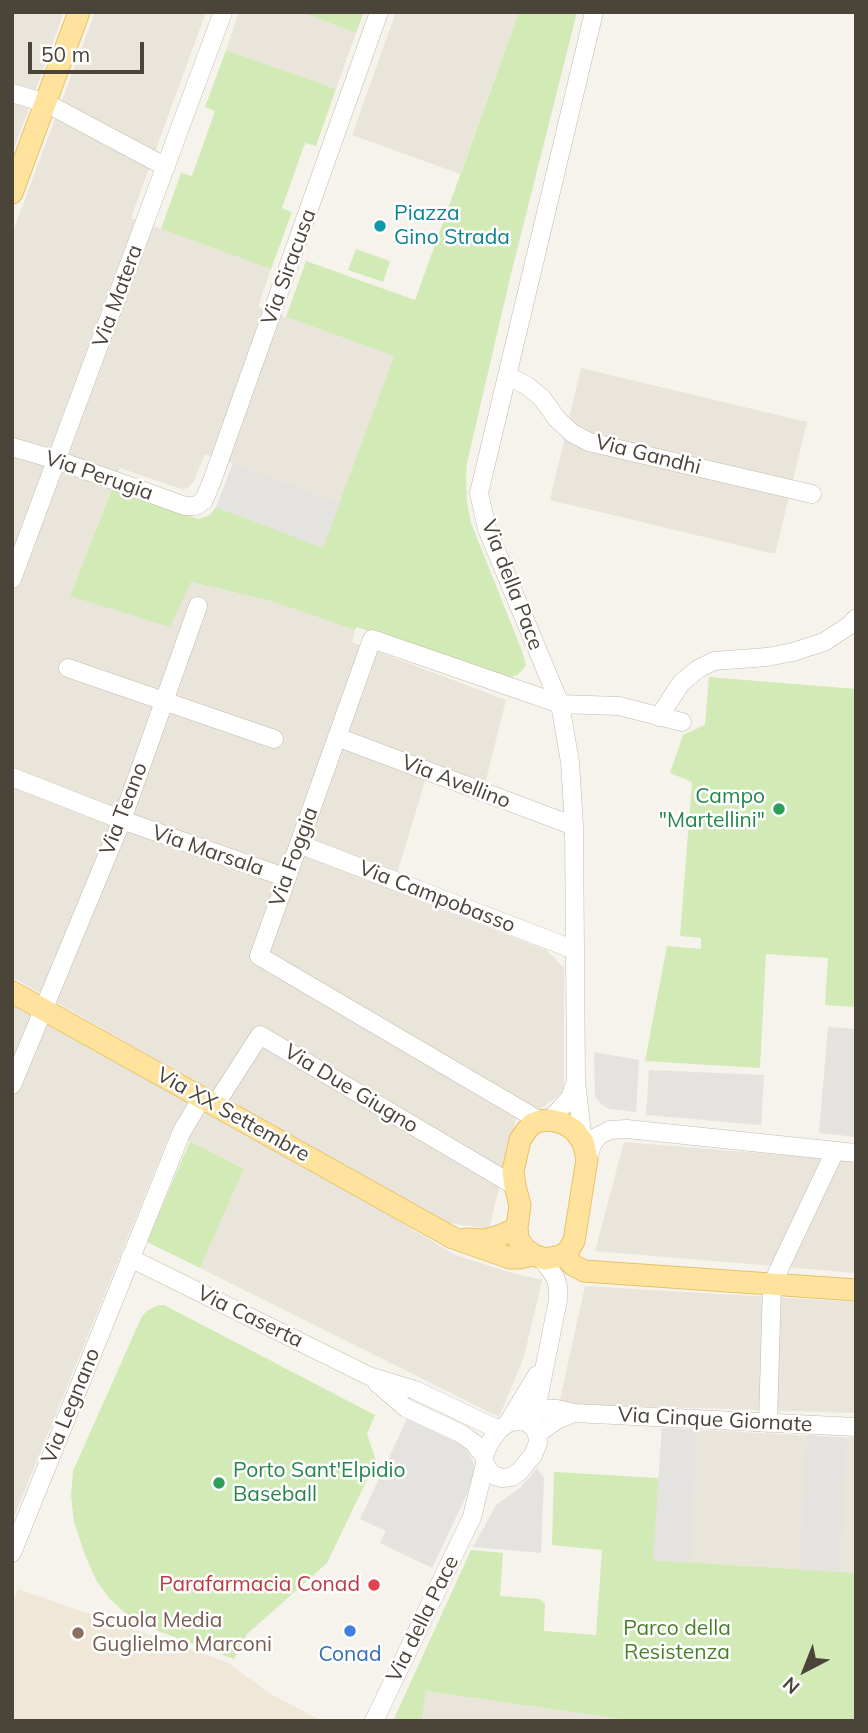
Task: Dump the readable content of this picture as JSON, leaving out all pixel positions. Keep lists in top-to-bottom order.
{
  "streets": {
    "main road": ["Via XX Settembre"],
    "street": [
      "Via Siracusa",
      "Via Matera",
      "Via Gandhi",
      "Via Perugia",
      "Via della Pace",
      "Via Avellino",
      "Via Teano",
      "Via Marsala",
      "Via Foggia",
      "Via Campobasso",
      "Via Due Giugno",
      "Via Caserta",
      "Via Legnano",
      "Via Cinque Giornate"
    ]
  },
  "crossings": [
    ["Via Siracusa", "Via Perugia"],
    ["Via Matera", "Via Perugia"],
    ["Via Gandhi", "Via della Pace"],
    ["Via della Pace", "Via Avellino"],
    ["Via della Pace", "Via Foggia"],
    ["Via della Pace", "Via Campobasso"],
    ["Via della Pace", "Via Caserta"],
    ["Via Avellino", "Via Foggia"],
    ["Via Teano", "Via Marsala"],
    ["Via Teano", "Via XX Settembre"],
    ["Via Marsala", "Via Foggia"],
    ["Via Foggia", "Via Campobasso"],
    ["Via Due Giugno", "Via XX Settembre"],
    ["Via Due Giugno", "Via Legnano"],
    ["Via XX Settembre", "Via Legnano"],
    ["Via Caserta", "Via Legnano"]
  ],
  "parks": ["Parco della Resistenza"],
  "places": [
    "Piazza Gino Strada",
    "Campo \"Martellini\"",
    "Porto Sant'Elpidio Baseball",
    "Parafarmacia Conad",
    "Conad",
    "Scuola Media Guglielmo Marconi"
  ],
  "scale_bar": "50 m",
  "north": "bottom left"
}
